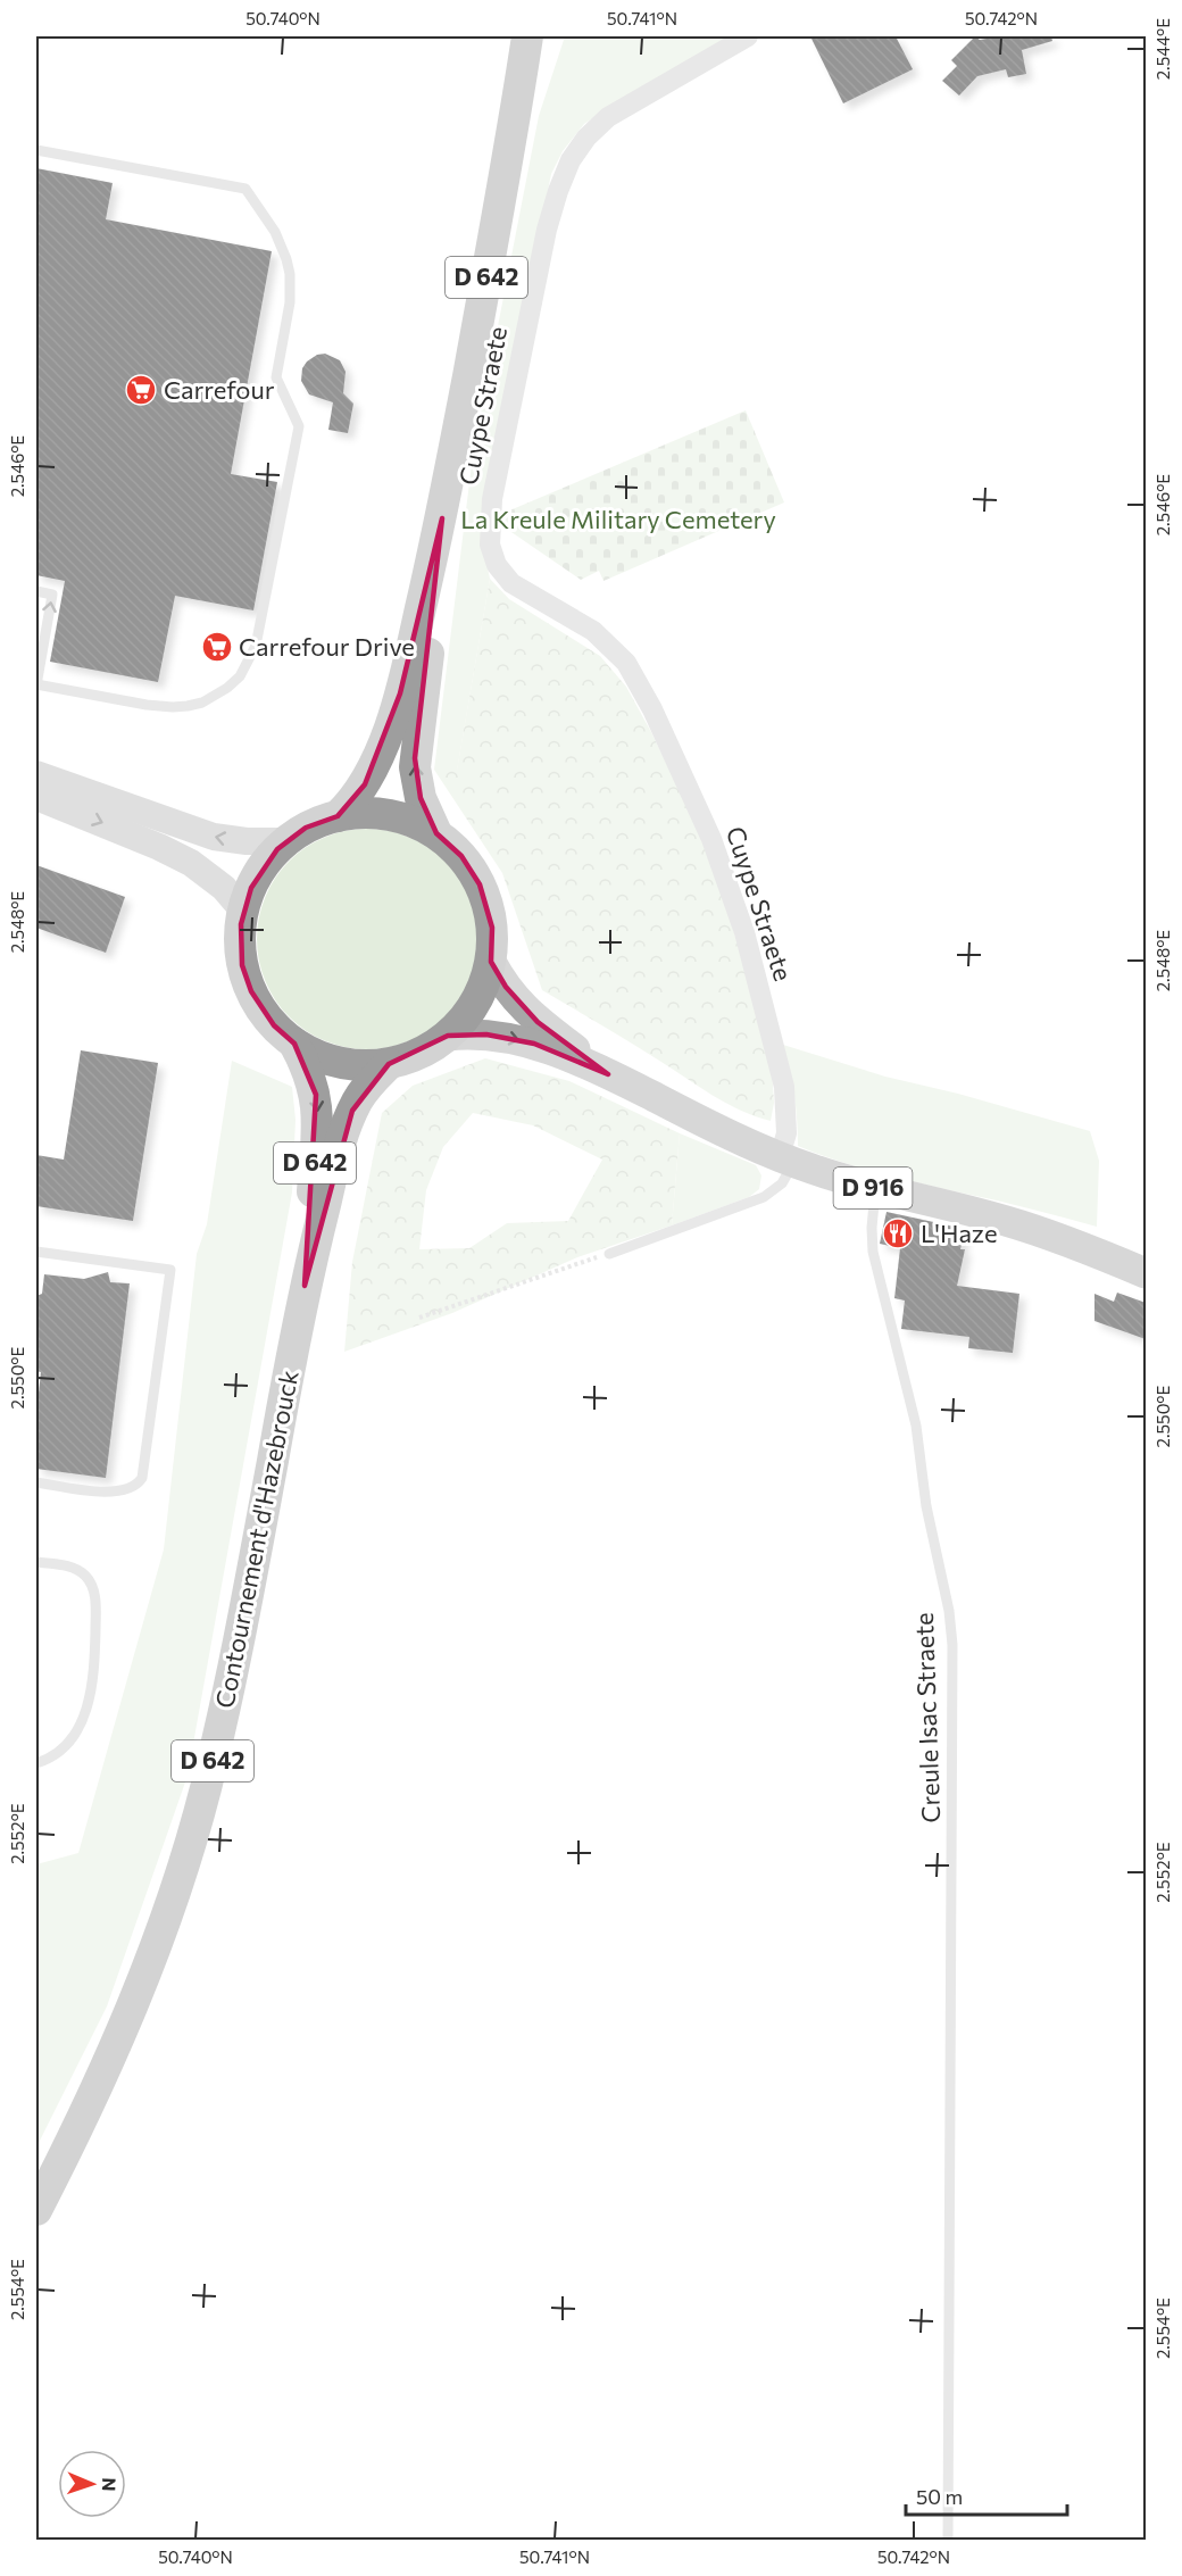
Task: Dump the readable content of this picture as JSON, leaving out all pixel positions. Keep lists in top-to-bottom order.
{
  "streets": {
    "highway": ["D 642", "Contournement d'Hazebrouck"],
    "main road": ["D 916"],
    "street": ["Cuype Straete"],
    "lane": ["Creule Isac Straete"]
  },
  "crossings": [
    ["Cuype Straete", "D 916"],
    ["D 916", "Creule Isac Straete"]
  ],
  "parks": ["La Kreule Military Cemetery"],
  "places": {
    "supermarket": ["Carrefour", "Carrefour Drive"],
    "restaurant": ["L'Haze"]
  },
  "scale_bar": "50 m",
  "north": "right",
  "coordinates": [
    "50.740°N",
    "50.741°N",
    "50.742°N",
    "2.544°E",
    "2.546°E",
    "2.548°E",
    "2.550°E",
    "2.552°E",
    "2.554°E"
  ]
}
